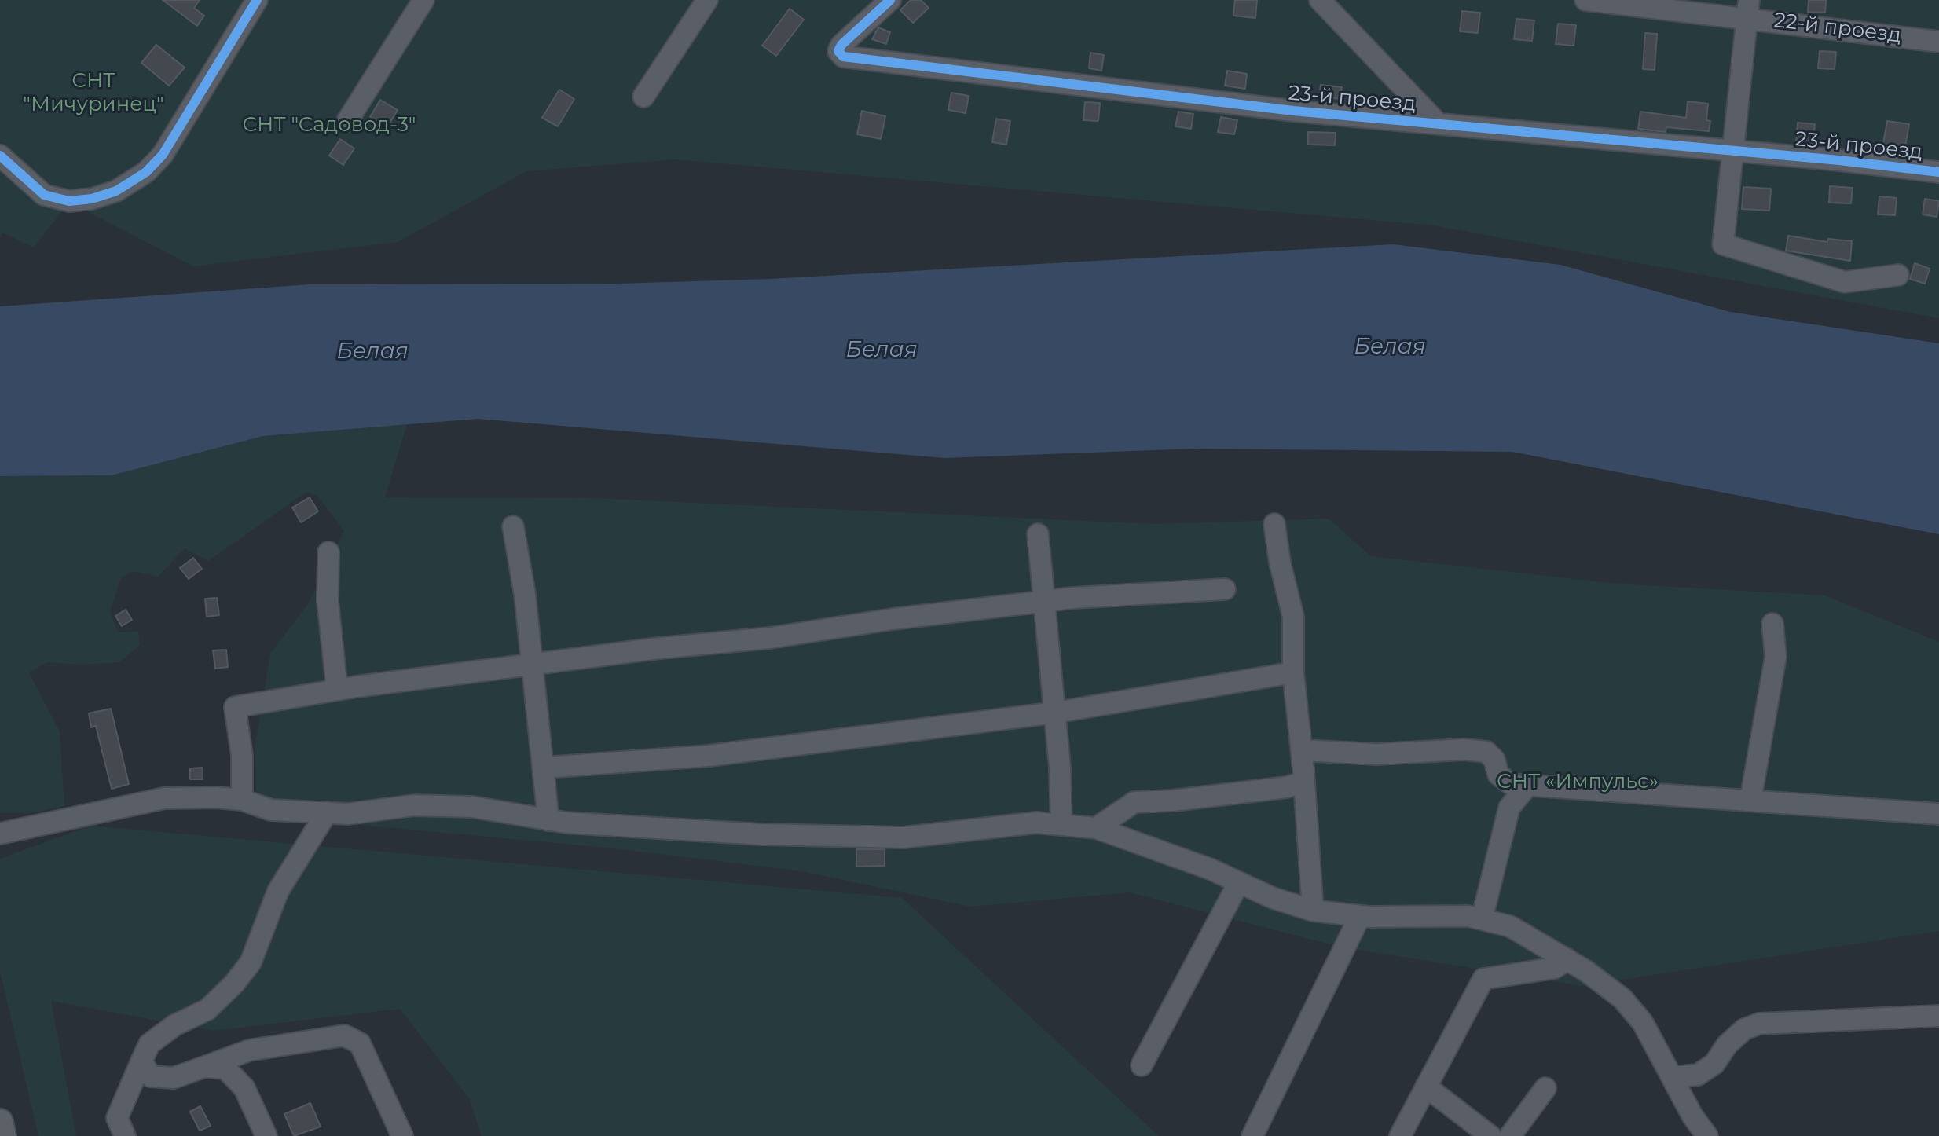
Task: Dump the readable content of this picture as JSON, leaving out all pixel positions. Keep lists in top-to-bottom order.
{
  "streets": {
    "street": ["22-й проезд", "23-й проезд"]
  },
  "water": ["Белая"],
  "parks": ["СНТ \"Мичуринец\"", "СНТ \"Садовод-3\"", "СНТ «Импульс»"]
}
